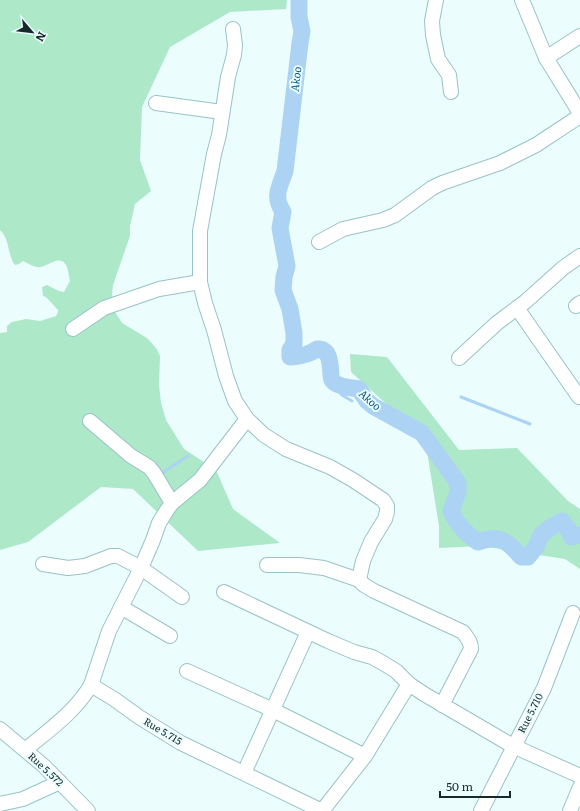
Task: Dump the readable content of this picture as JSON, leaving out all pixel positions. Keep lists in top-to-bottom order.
{
  "streets": {
    "street": ["Rue 5.710", "Rue 5.715", "Rue 5.572"]
  },
  "water": ["Akoo"],
  "scale_bar": "50 m",
  "north": "bottom right"
}
